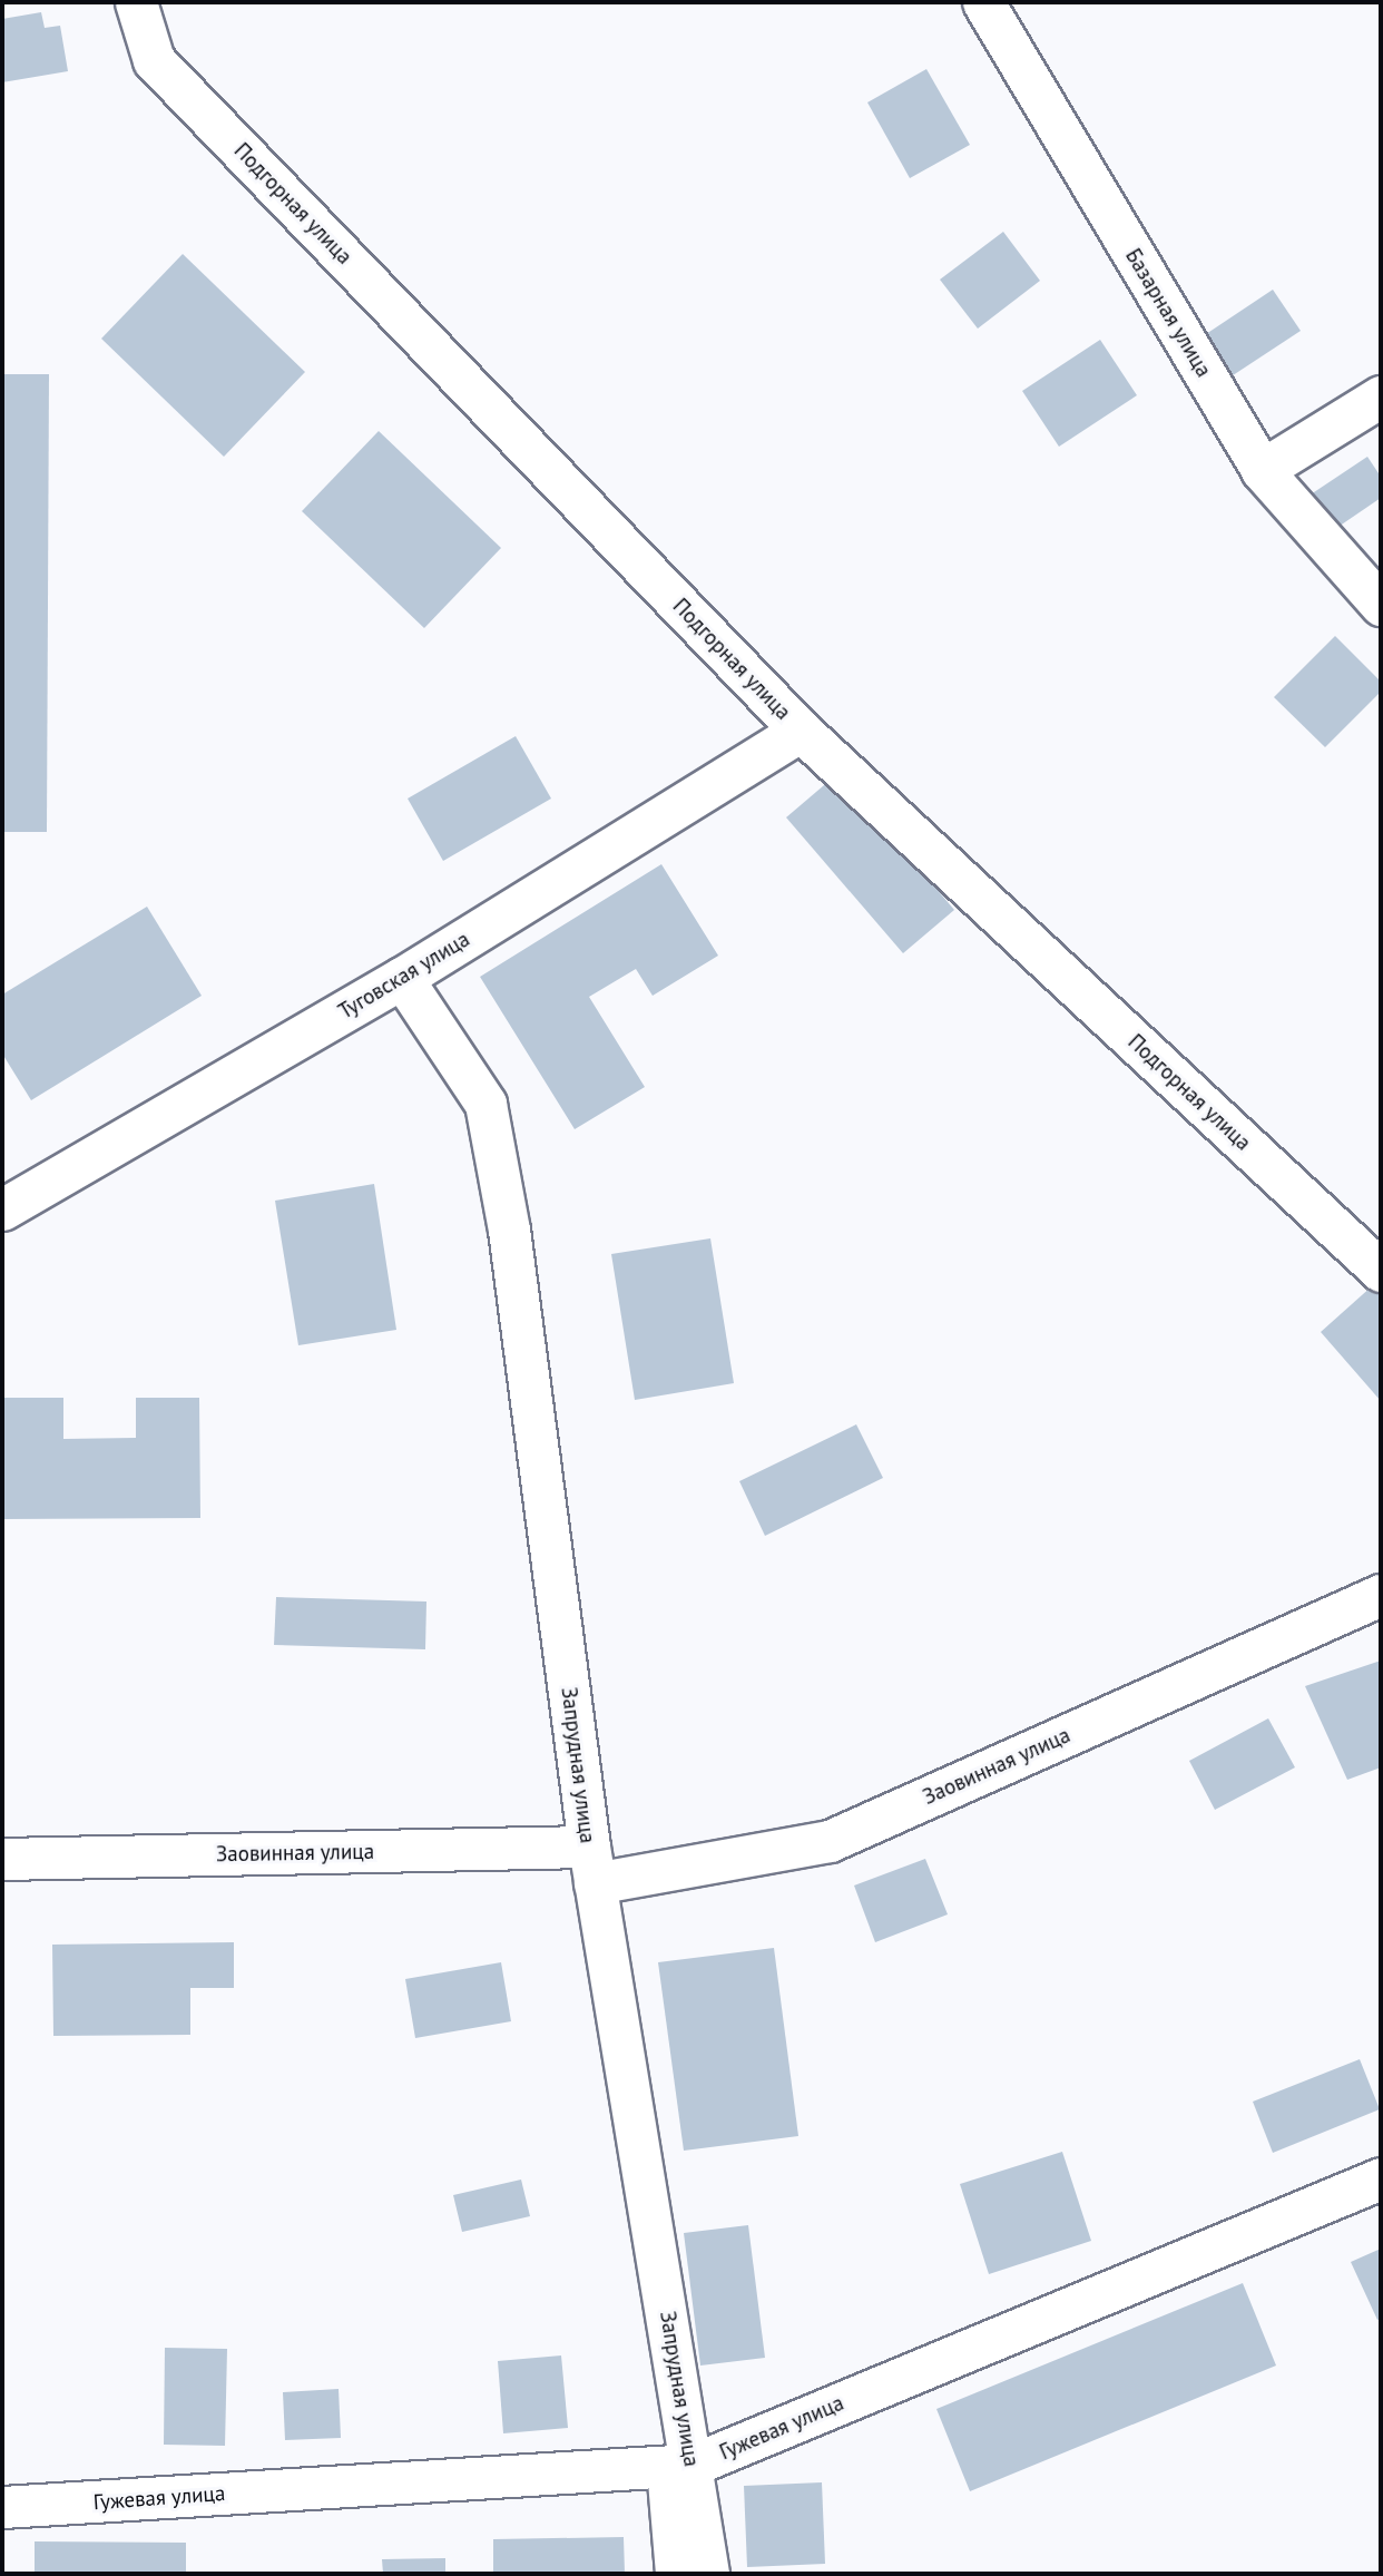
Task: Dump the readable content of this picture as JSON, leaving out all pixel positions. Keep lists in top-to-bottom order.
{
  "streets": {
    "street": [
      "Подгорная улица",
      "Базарная улица",
      "Туговская улица",
      "Запрудная улица",
      "Заовинная улица",
      "Гужевая улица"
    ]
  },
  "crossings": [
    ["Подгорная улица", "Туговская улица"],
    ["Туговская улица", "Запрудная улица"],
    ["Запрудная улица", "Заовинная улица"],
    ["Запрудная улица", "Гужевая улица"]
  ]
}
